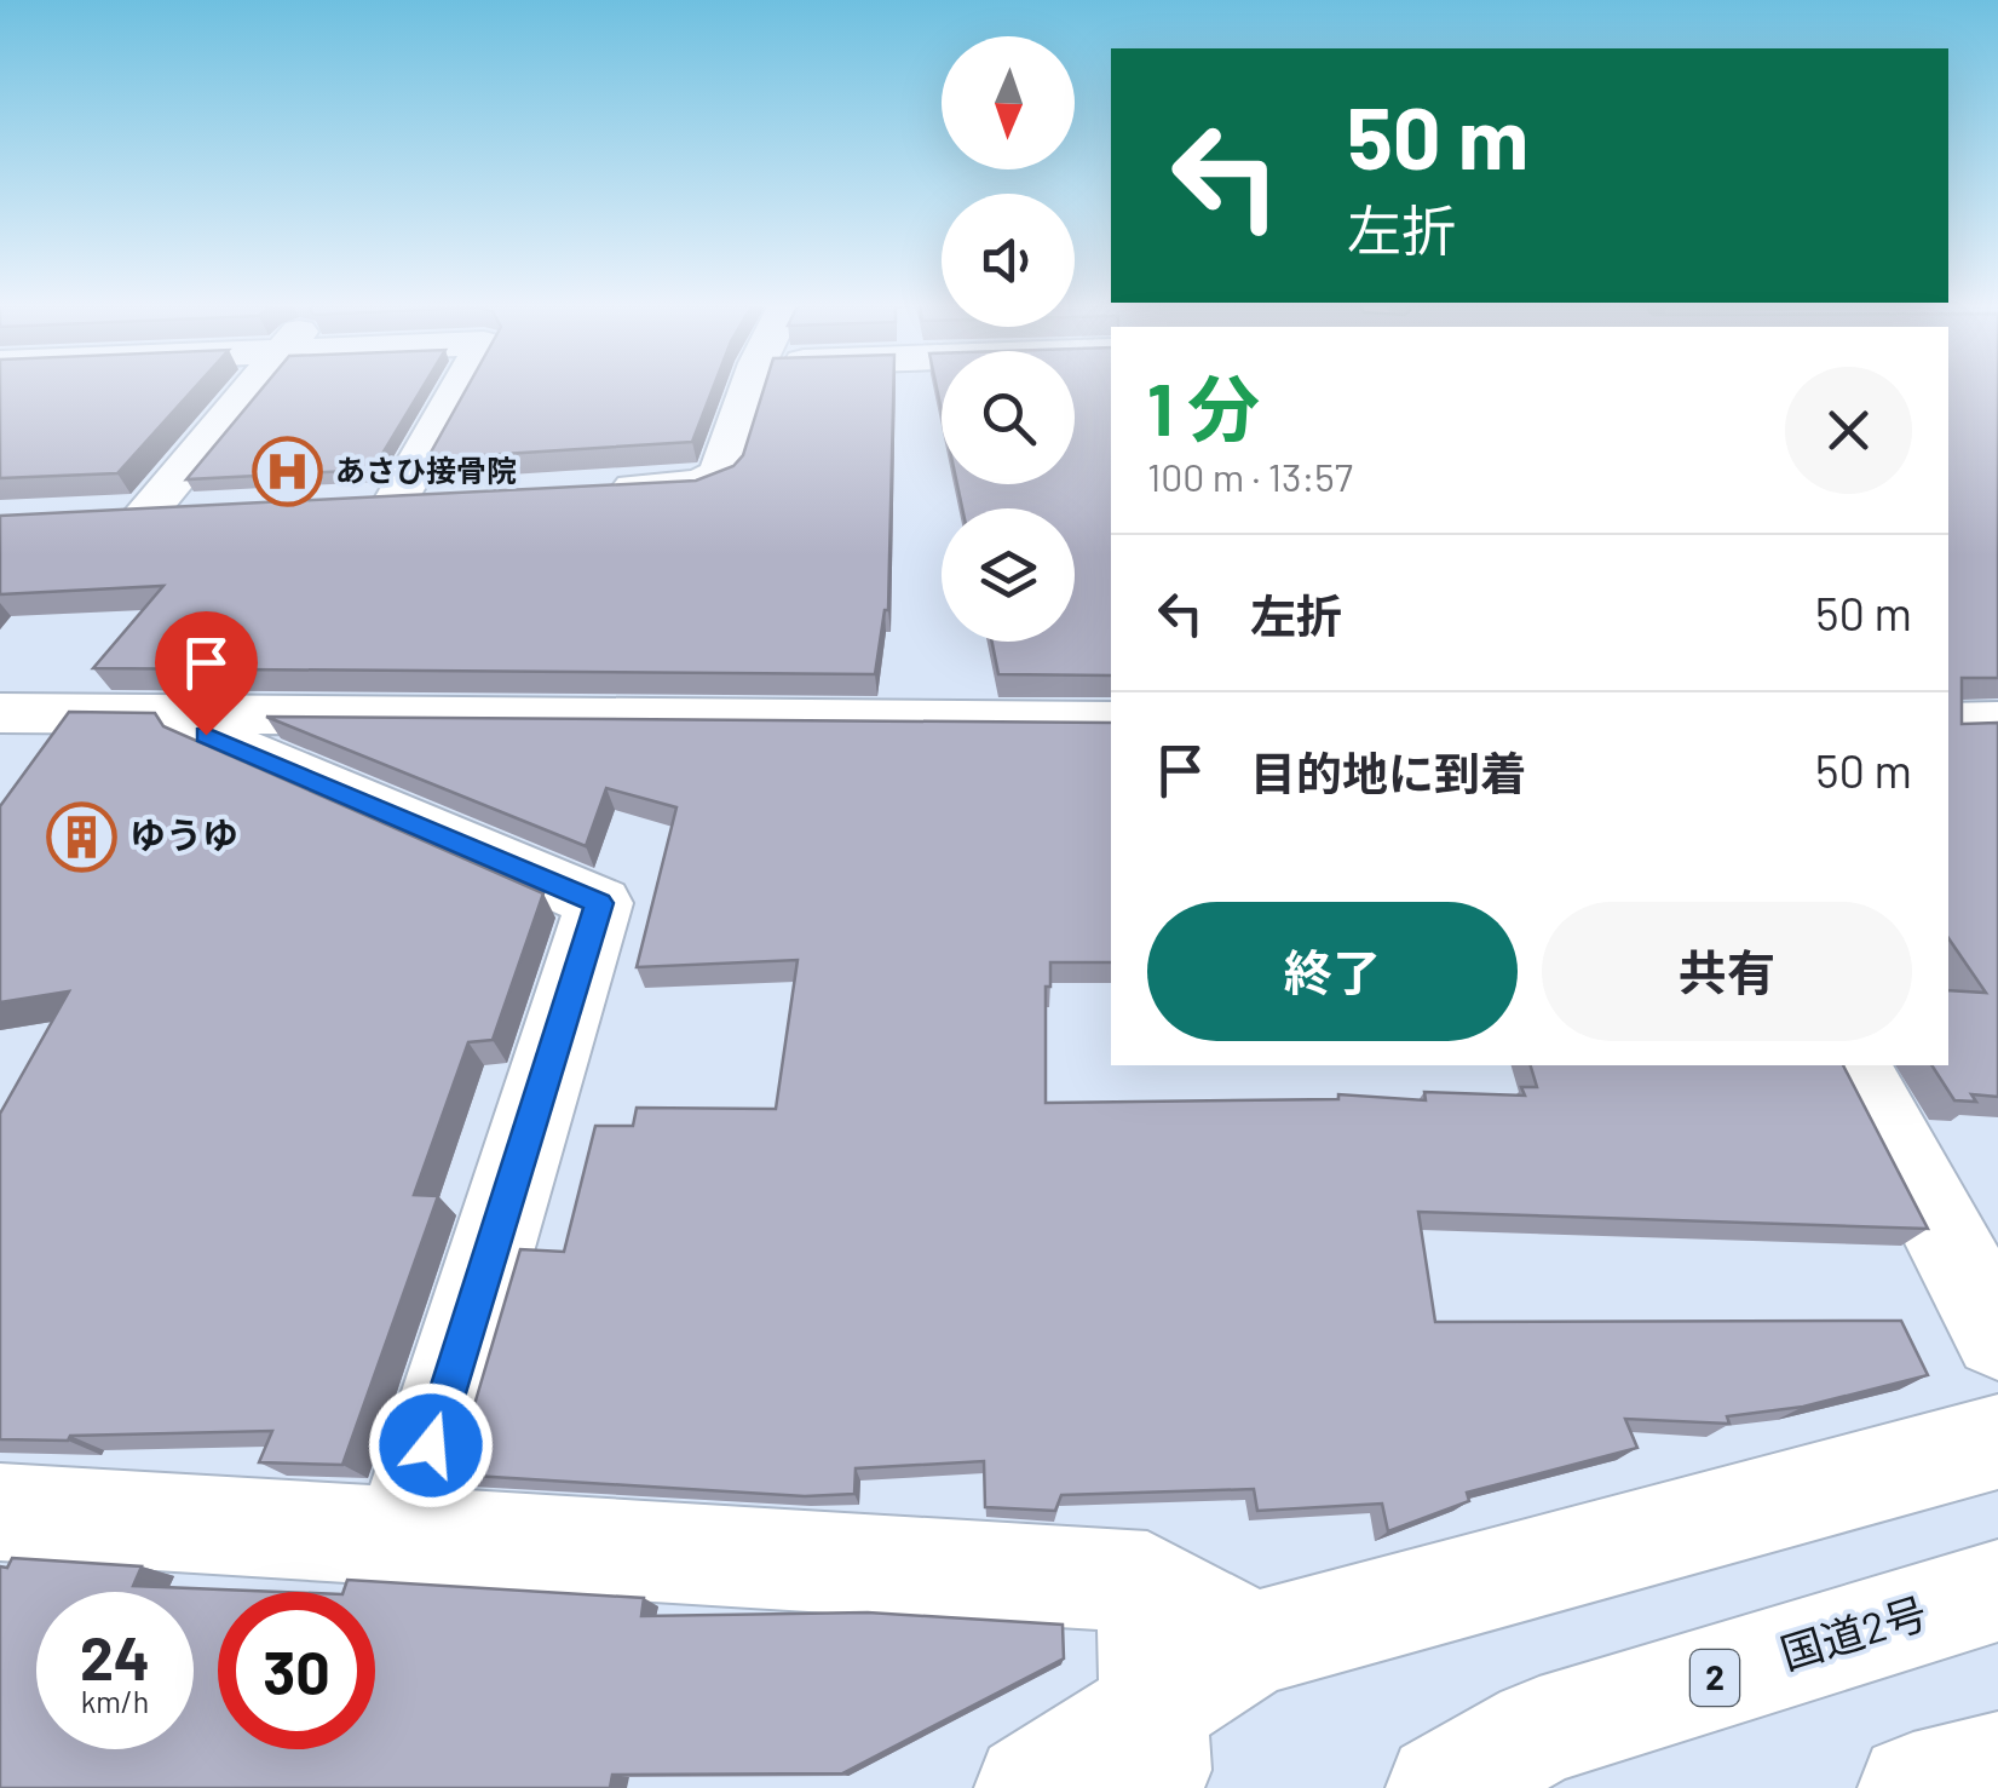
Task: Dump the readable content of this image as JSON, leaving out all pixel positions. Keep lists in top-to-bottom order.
{
  "streets": {
    "main road": ["国道2号", "2"]
  },
  "places": {
    "hospital": ["あさひ接骨院"],
    "building": ["ゆうゆ"]
  },
  "north": "bottom",
  "page": {
    "turn": ["50 m", "左折"],
    "heading": ["1 分", "100 m · 13:57"],
    "list": [
      {
        "name": "左折",
        "value": "50 m"
      },
      {
        "name": "目的地に到着",
        "value": "50 m"
      }
    ],
    "buttons": ["終了", "共有"],
    "speed": "24 km/h",
    "limit": "30"
  }
}
